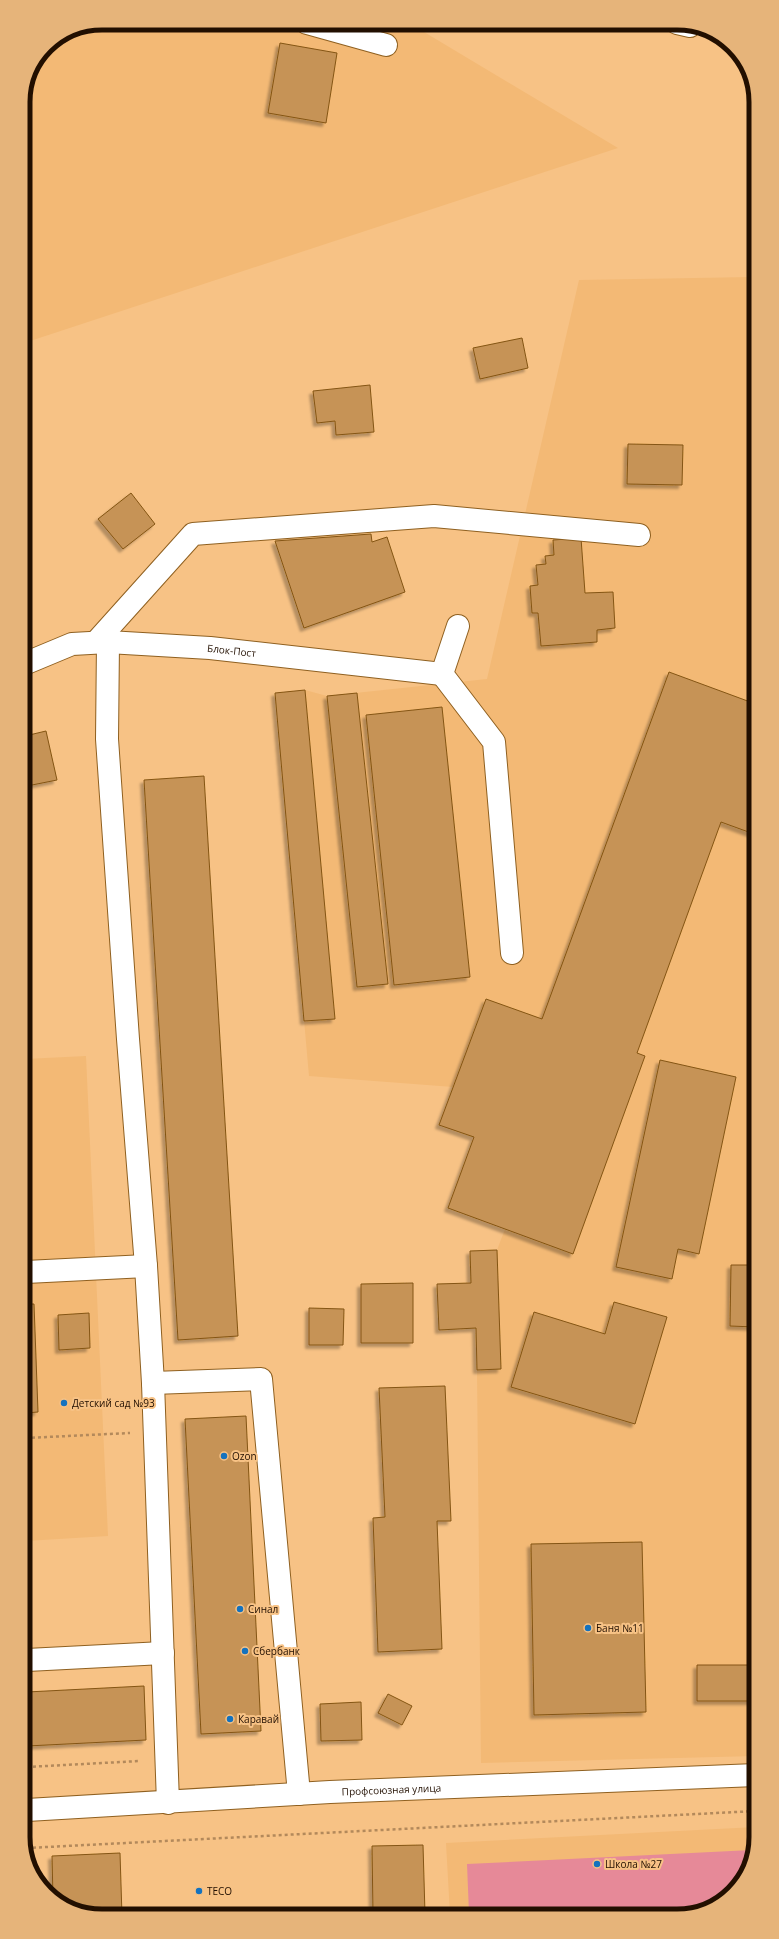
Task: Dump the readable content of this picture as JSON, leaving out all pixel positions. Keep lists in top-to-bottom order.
{
  "streets": {
    "street": ["Блок-Пост", "Профсоюзная улица"]
  },
  "places": [
    "Детский сад №93",
    "Ozon",
    "Синал",
    "Баня №11",
    "Сбербанк",
    "Каравай",
    "Школа №27",
    "ТЕСО"
  ]
}
